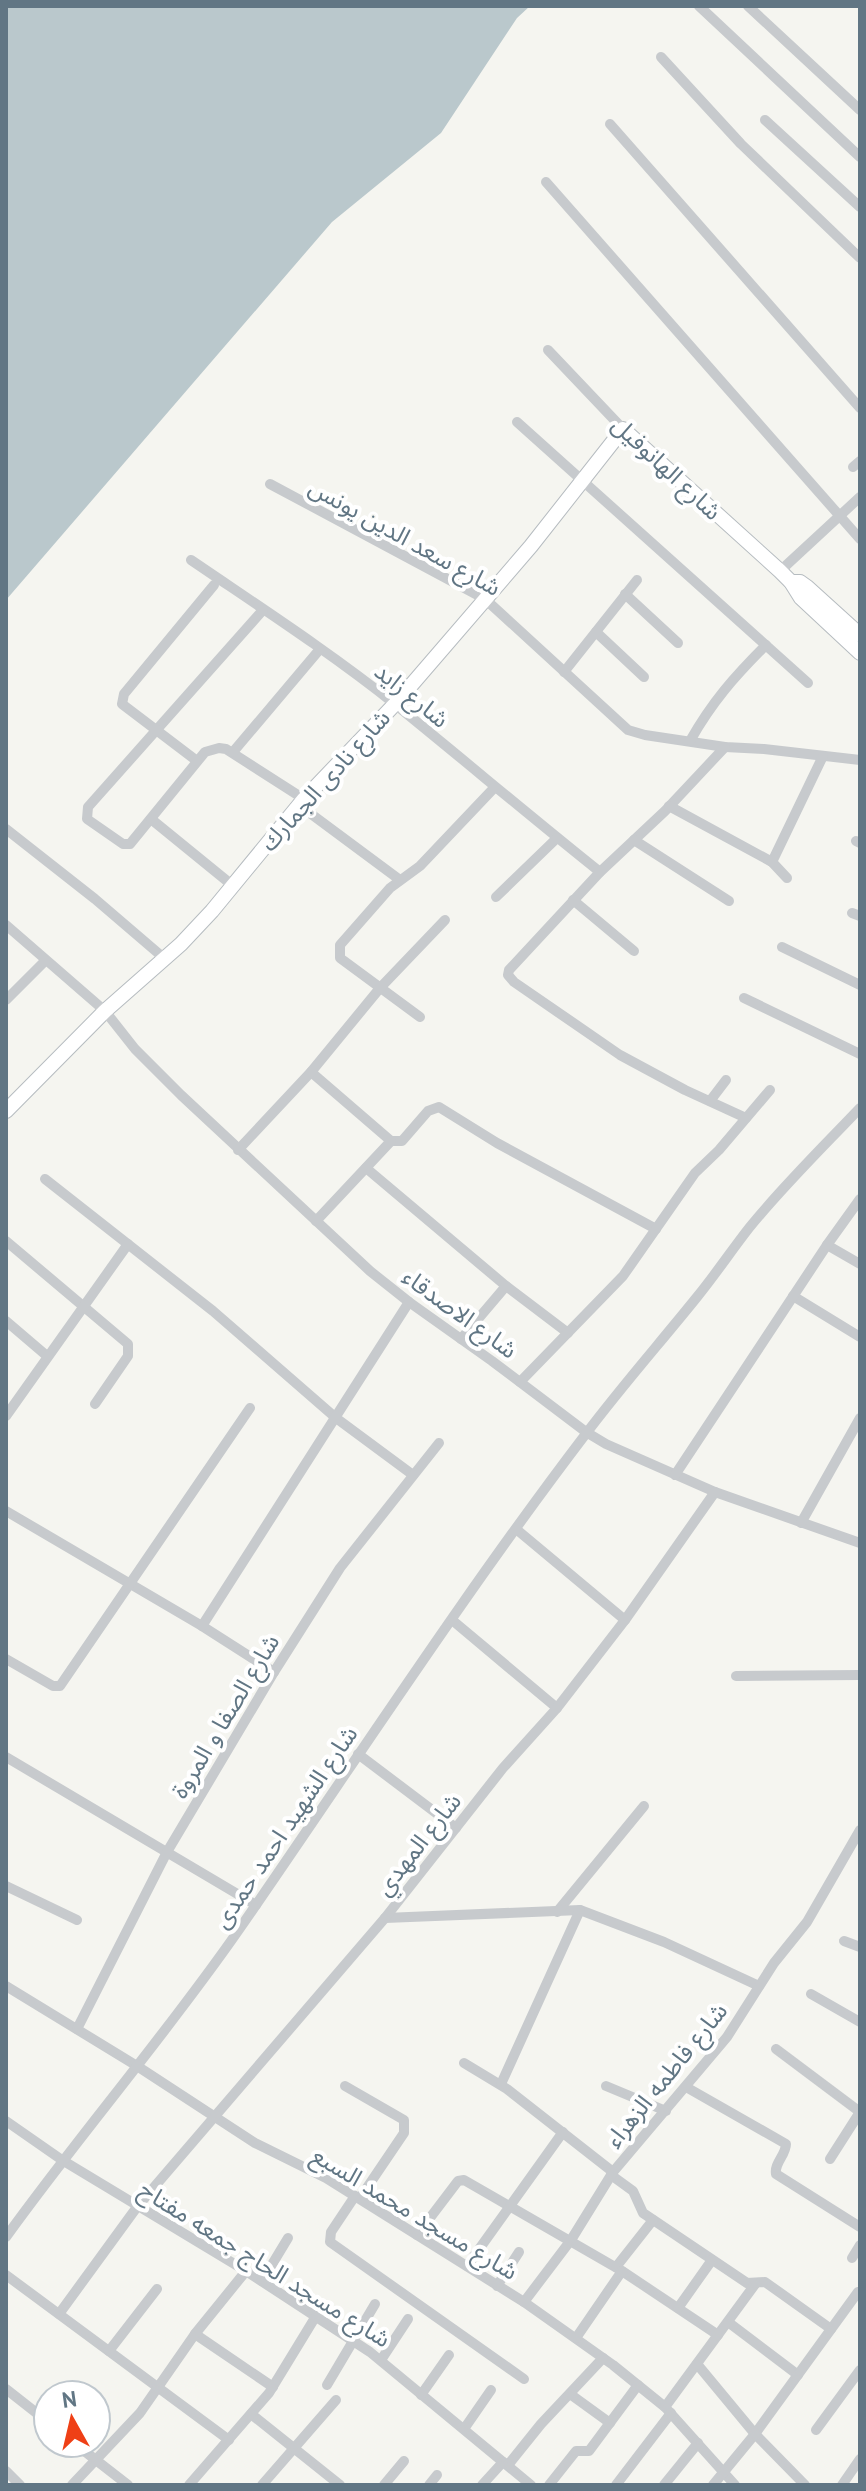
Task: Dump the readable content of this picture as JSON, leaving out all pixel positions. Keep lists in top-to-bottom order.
{
  "streets": {
    "street": [
      "شارع الهانوفيل",
      "شارع سعد الدين يونس",
      "شارع زايد",
      "شارع نادى الجمارك",
      "شارع الاصدقاء",
      "شارع الصفا و المروة",
      "شارع الشهيد احمد حمدى",
      "شارع المهدي",
      "شارع فاطمه الزهراء",
      "شارع مسجد محمد السبع",
      "شارع مسجد الحاج جمعه مفتاح"
    ]
  },
  "crossings": [
    ["شارع الهانوفيل", "شارع نادى الجمارك"],
    ["شارع سعد الدين يونس", "شارع نادى الجمارك"],
    ["شارع زايد", "شارع نادى الجمارك"],
    ["شارع نادى الجمارك", "شارع الاصدقاء"],
    ["شارع الاصدقاء", "شارع الشهيد احمد حمدى"],
    ["شارع الاصدقاء", "شارع المهدي"],
    ["شارع الصفا و المروة", "شارع مسجد محمد السبع"],
    ["شارع الشهيد احمد حمدى", "شارع مسجد محمد السبع"],
    ["شارع الشهيد احمد حمدى", "شارع مسجد الحاج جمعه مفتاح"],
    ["شارع المهدي", "شارع مسجد محمد السبع"],
    ["شارع المهدي", "شارع مسجد الحاج جمعه مفتاح"],
    ["شارع فاطمه الزهراء", "شارع مسجد محمد السبع"]
  ],
  "north": "top"
}
